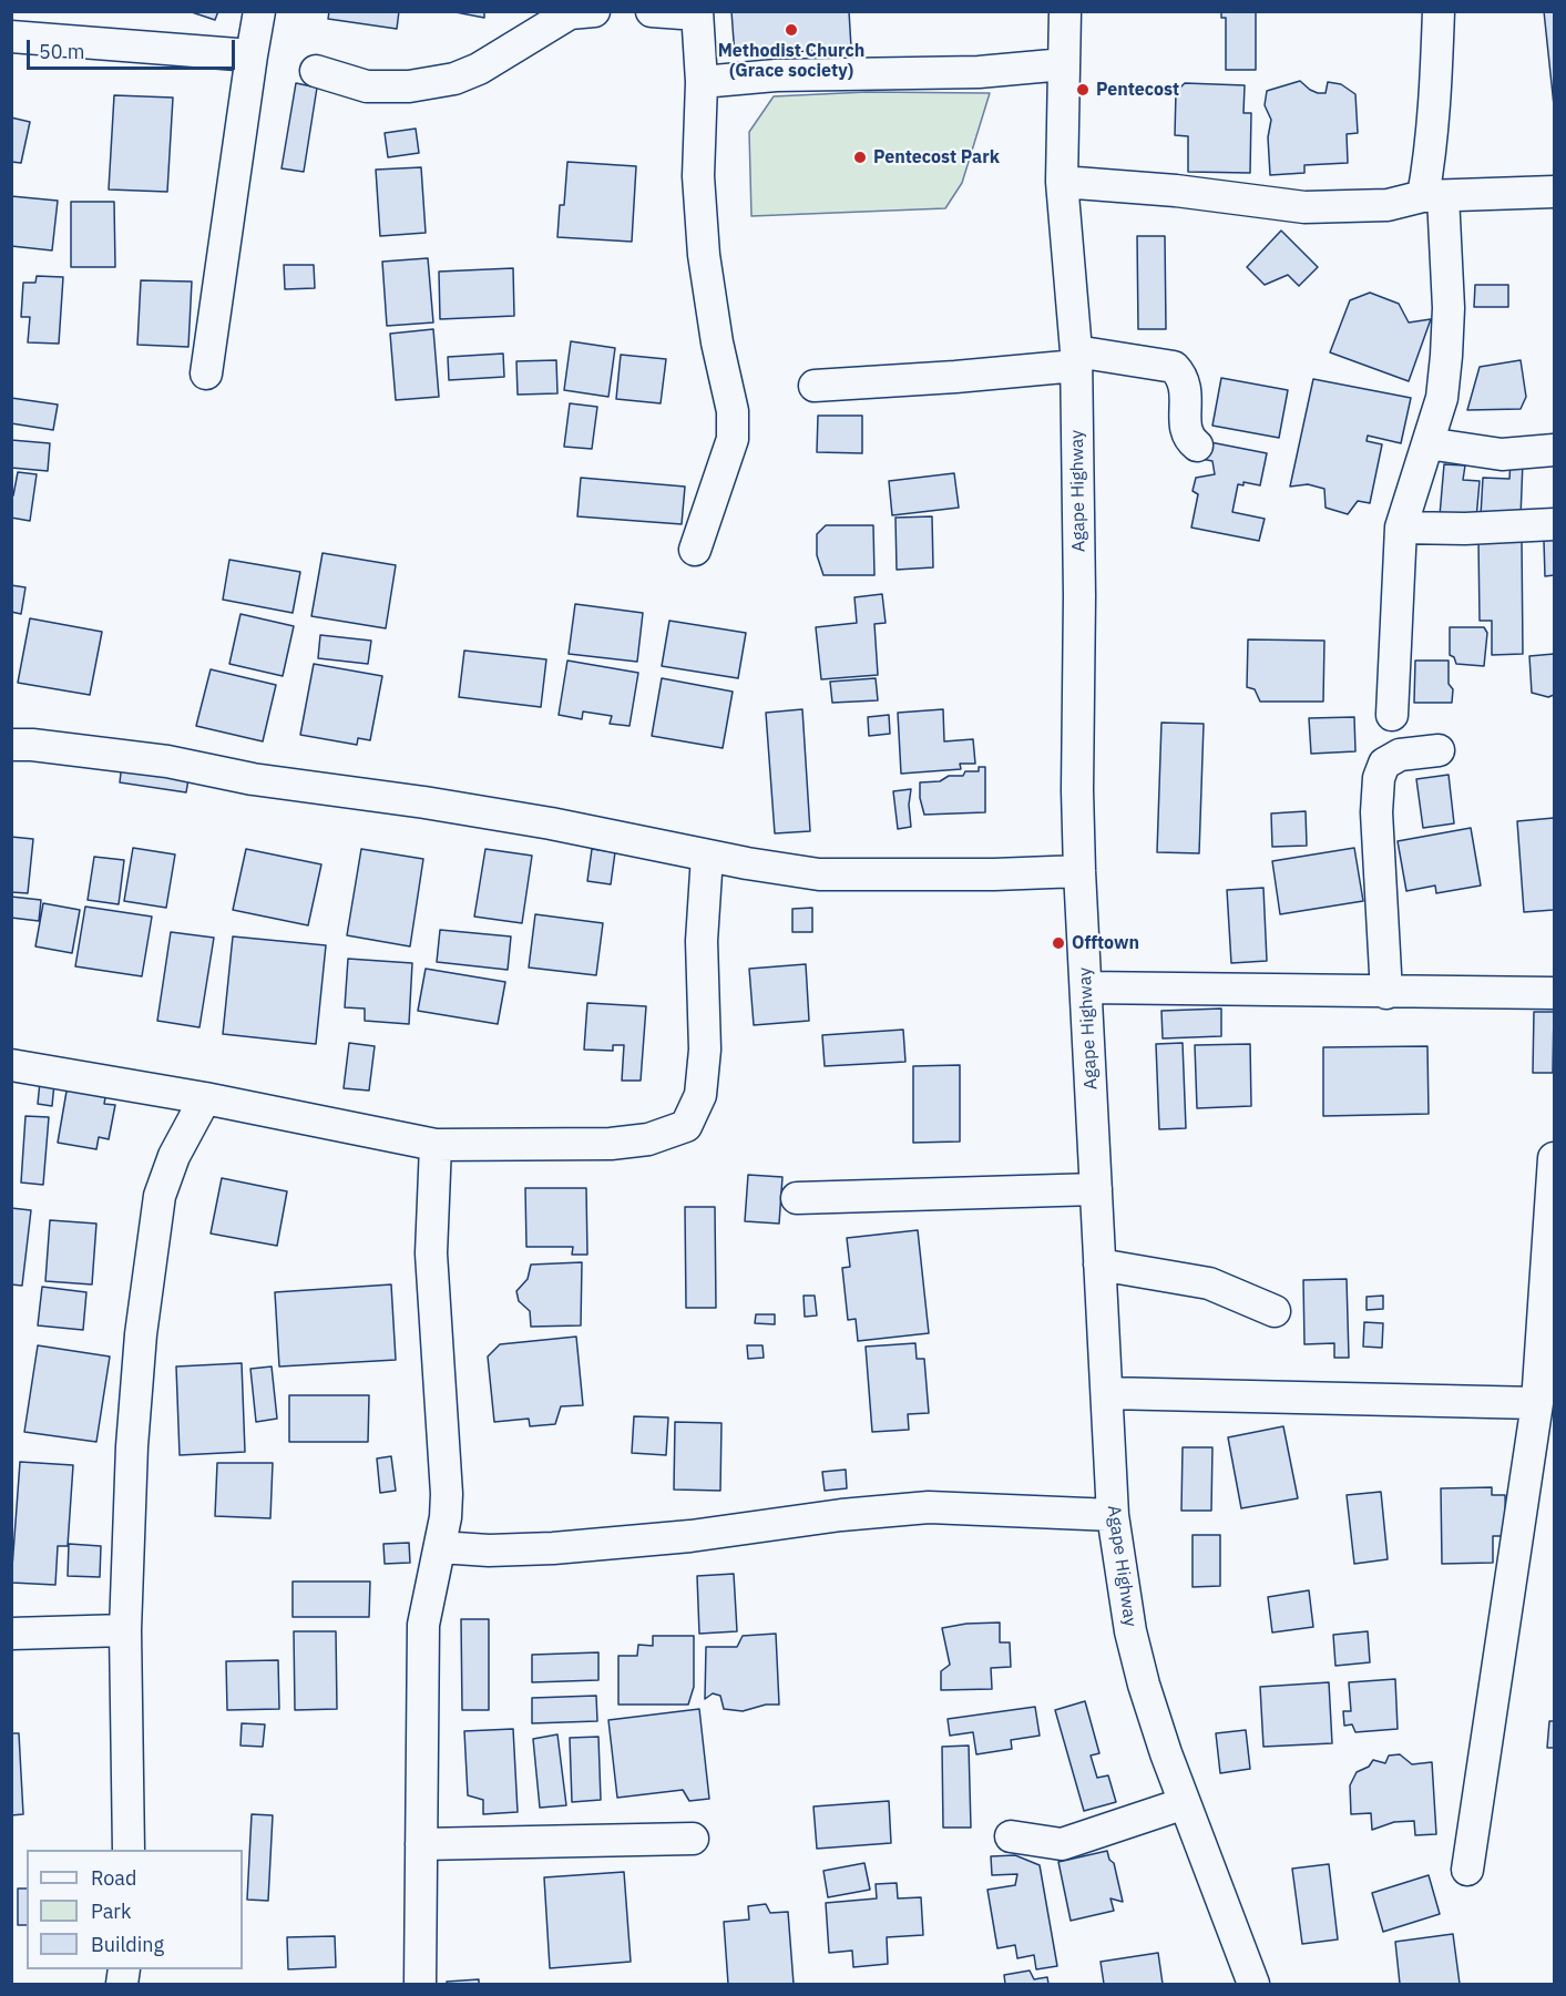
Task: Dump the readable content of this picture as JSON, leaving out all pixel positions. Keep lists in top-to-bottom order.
{
  "streets": {
    "street": ["Agape Highway"]
  },
  "places": [
    "Methodist Church (Grace society)",
    "Pentecost",
    "Pentecost Park",
    "Offtown"
  ],
  "legend": ["Road", "Park", "Building"],
  "scale_bar": "50 m"
}
